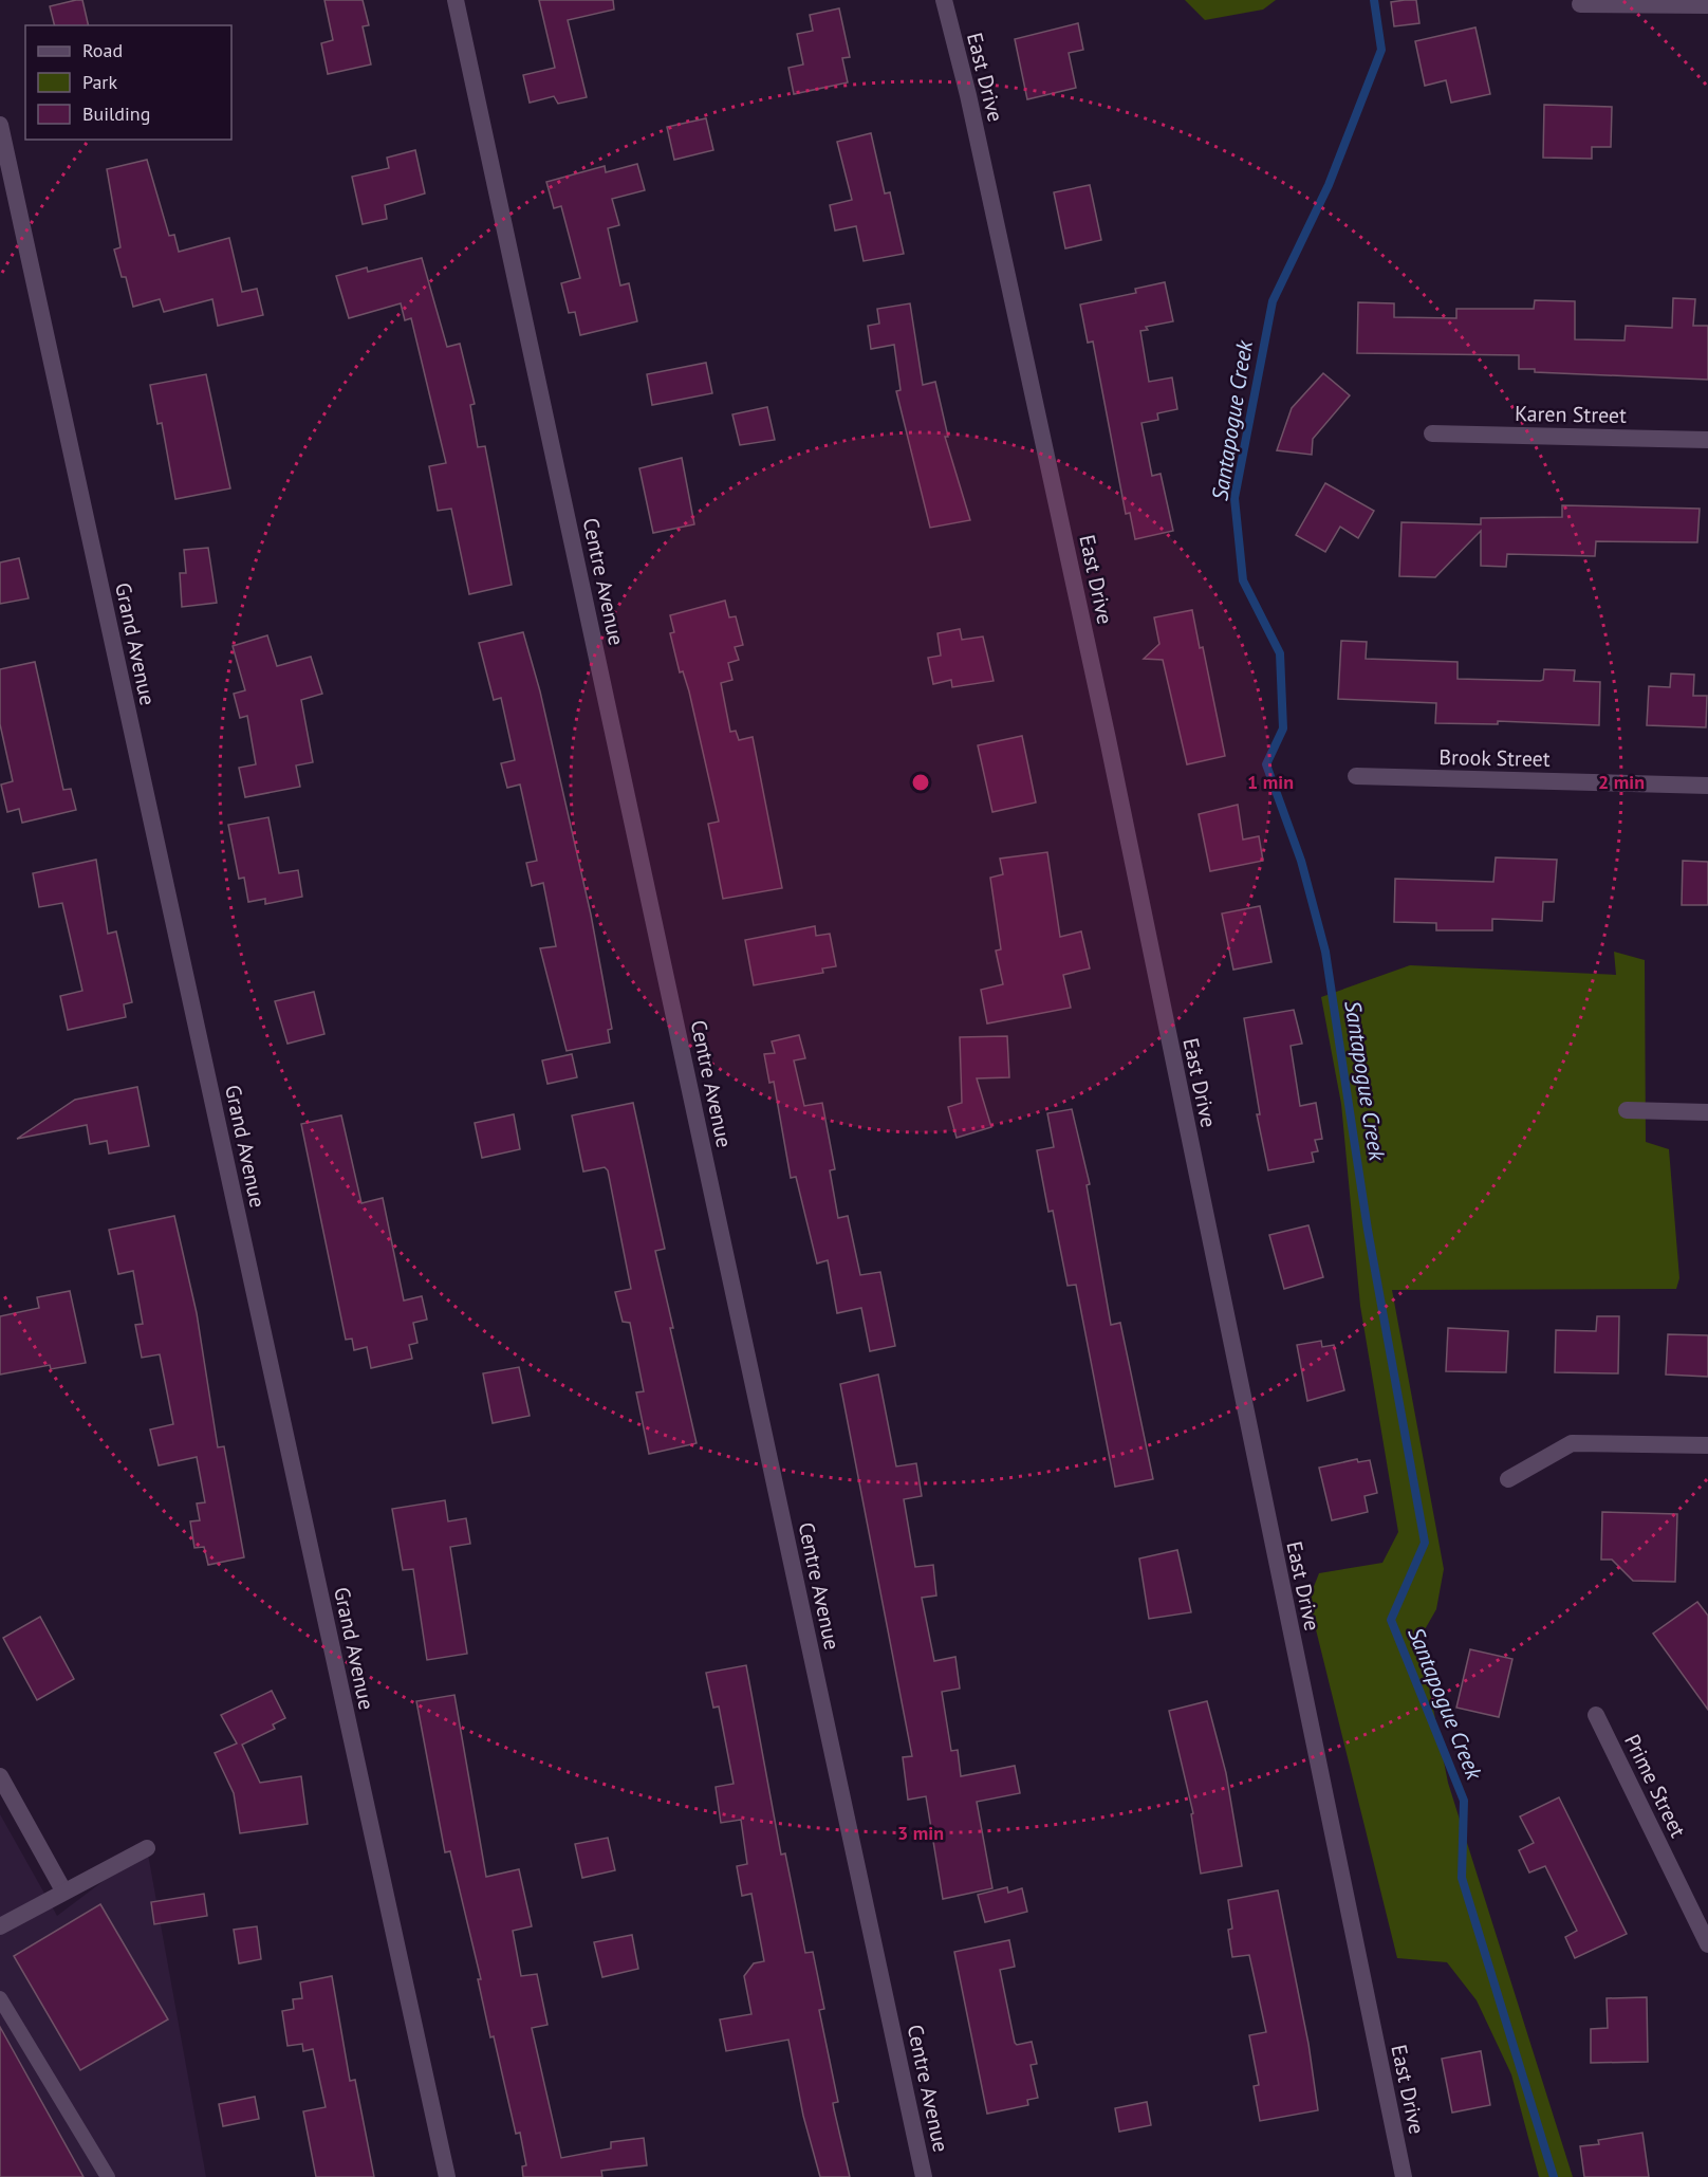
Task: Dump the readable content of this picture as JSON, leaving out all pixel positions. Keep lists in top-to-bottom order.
{
  "streets": {
    "street": [
      "East Drive",
      "Karen Street",
      "Centre Avenue",
      "Grand Avenue",
      "Brook Street",
      "Prime Street"
    ]
  },
  "water": ["Santapogue Creek"],
  "legend": ["Road", "Park", "Building"],
  "rings": ["1 min", "2 min", "3 min"]
}
